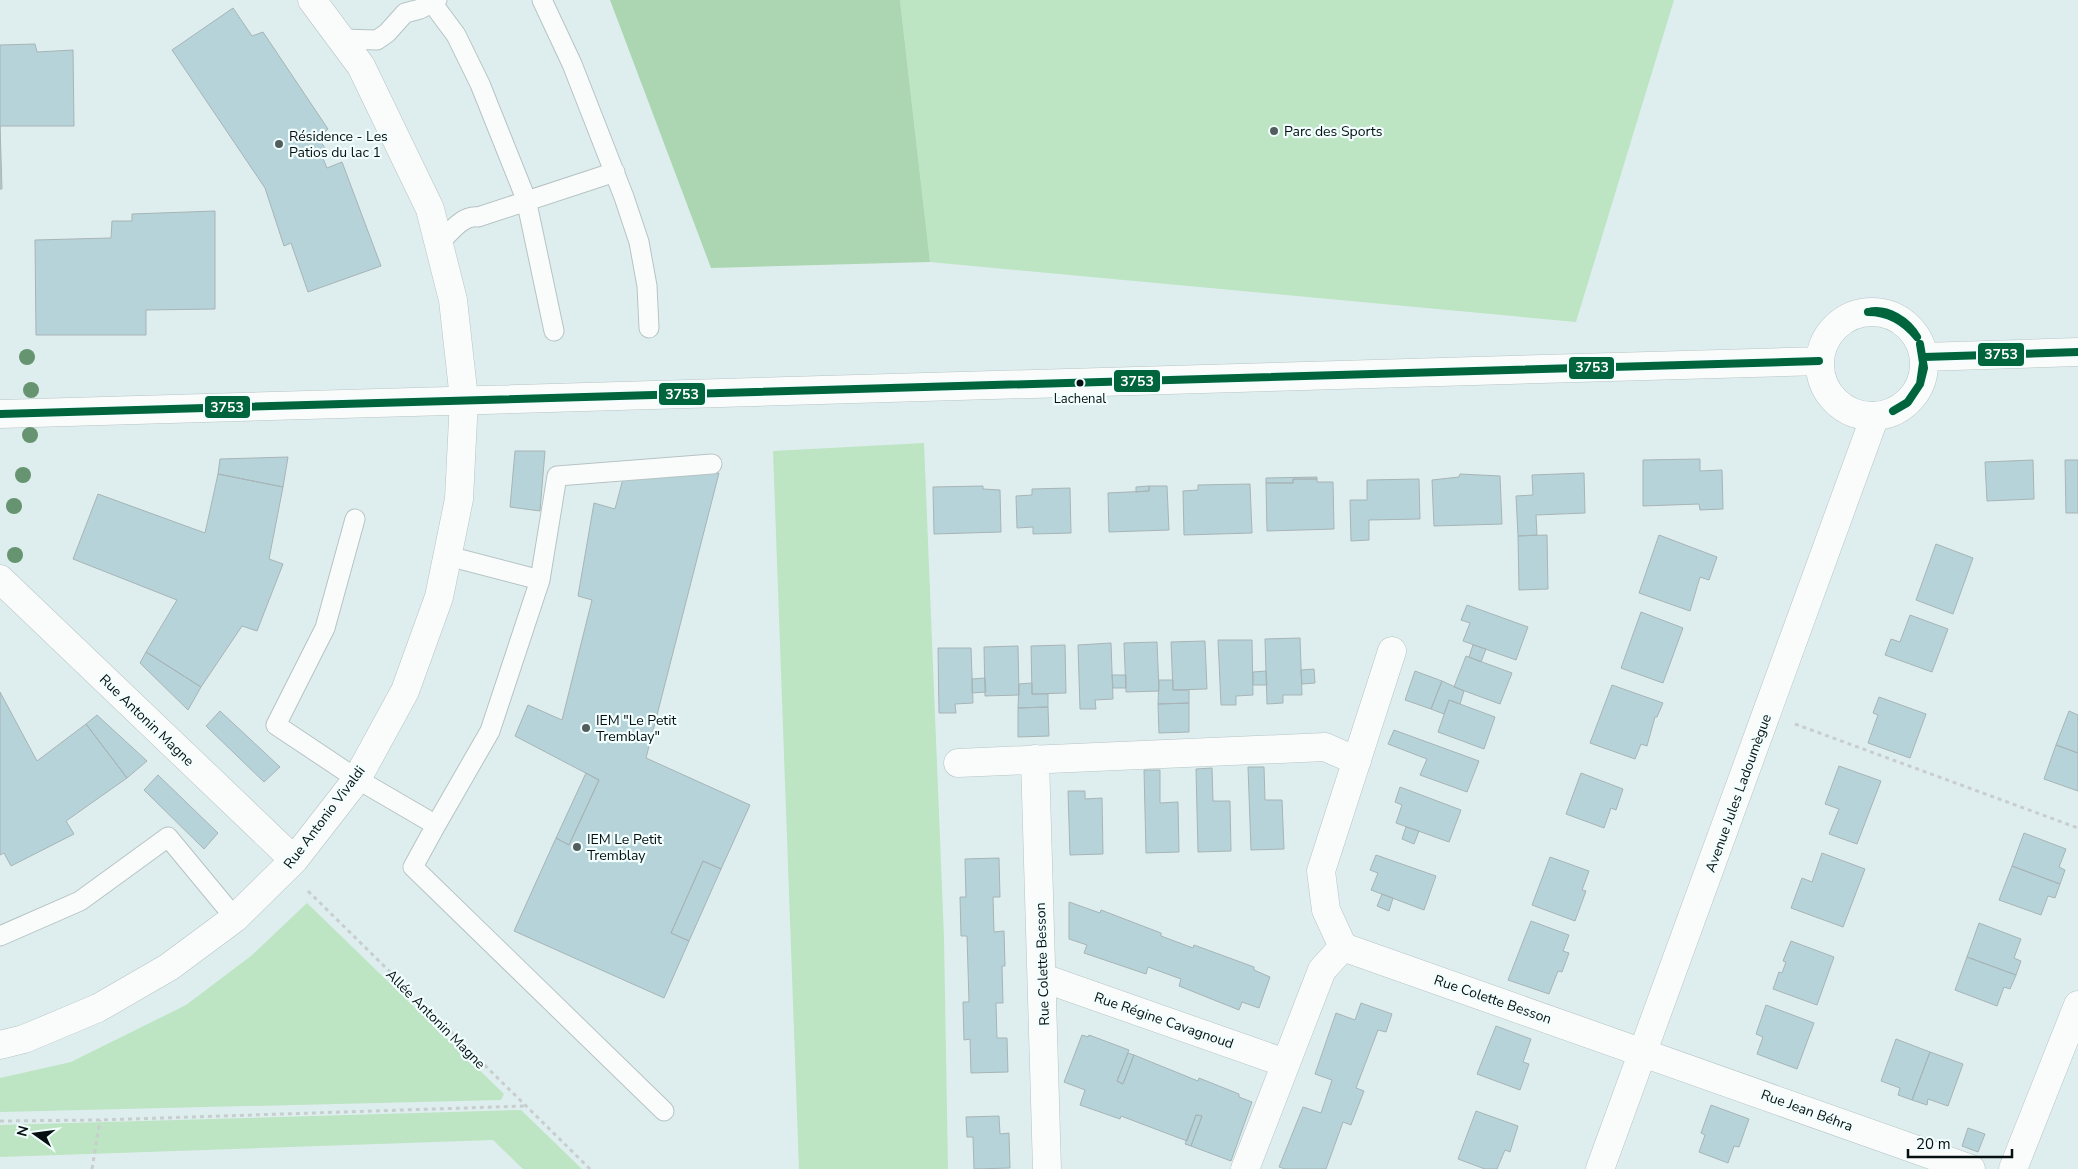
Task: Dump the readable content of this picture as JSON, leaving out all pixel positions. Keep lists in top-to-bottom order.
{
  "streets": {
    "street": [
      "Rue Antonin Magne",
      "Avenue Jules Ladoumègue",
      "Rue Antonio Vivaldi",
      "Rue Colette Besson",
      "Rue Régine Cavagnoud",
      "Rue Jean Béhra"
    ],
    "path": ["Allée Antonin Magne"]
  },
  "crossings": [
    ["Rue Antonin Magne", "Rue Antonio Vivaldi"],
    ["Rue Antonin Magne", "Allée Antonin Magne"],
    ["Avenue Jules Ladoumègue", "Rue Colette Besson"],
    ["Avenue Jules Ladoumègue", "Rue Jean Béhra"],
    ["Rue Antonio Vivaldi", "Allée Antonin Magne"],
    ["Rue Colette Besson", "Rue Régine Cavagnoud"],
    ["Rue Colette Besson", "Rue Jean Béhra"]
  ],
  "places": [
    "Parc des Sports",
    "Résidence - Les Patios du lac 1",
    "Lachenal",
    "IEM \"Le Petit Tremblay\"",
    "IEM Le Petit Tremblay"
  ],
  "lines": ["transit line 3753"],
  "scale_bar": "20 m",
  "north": "left"
}
